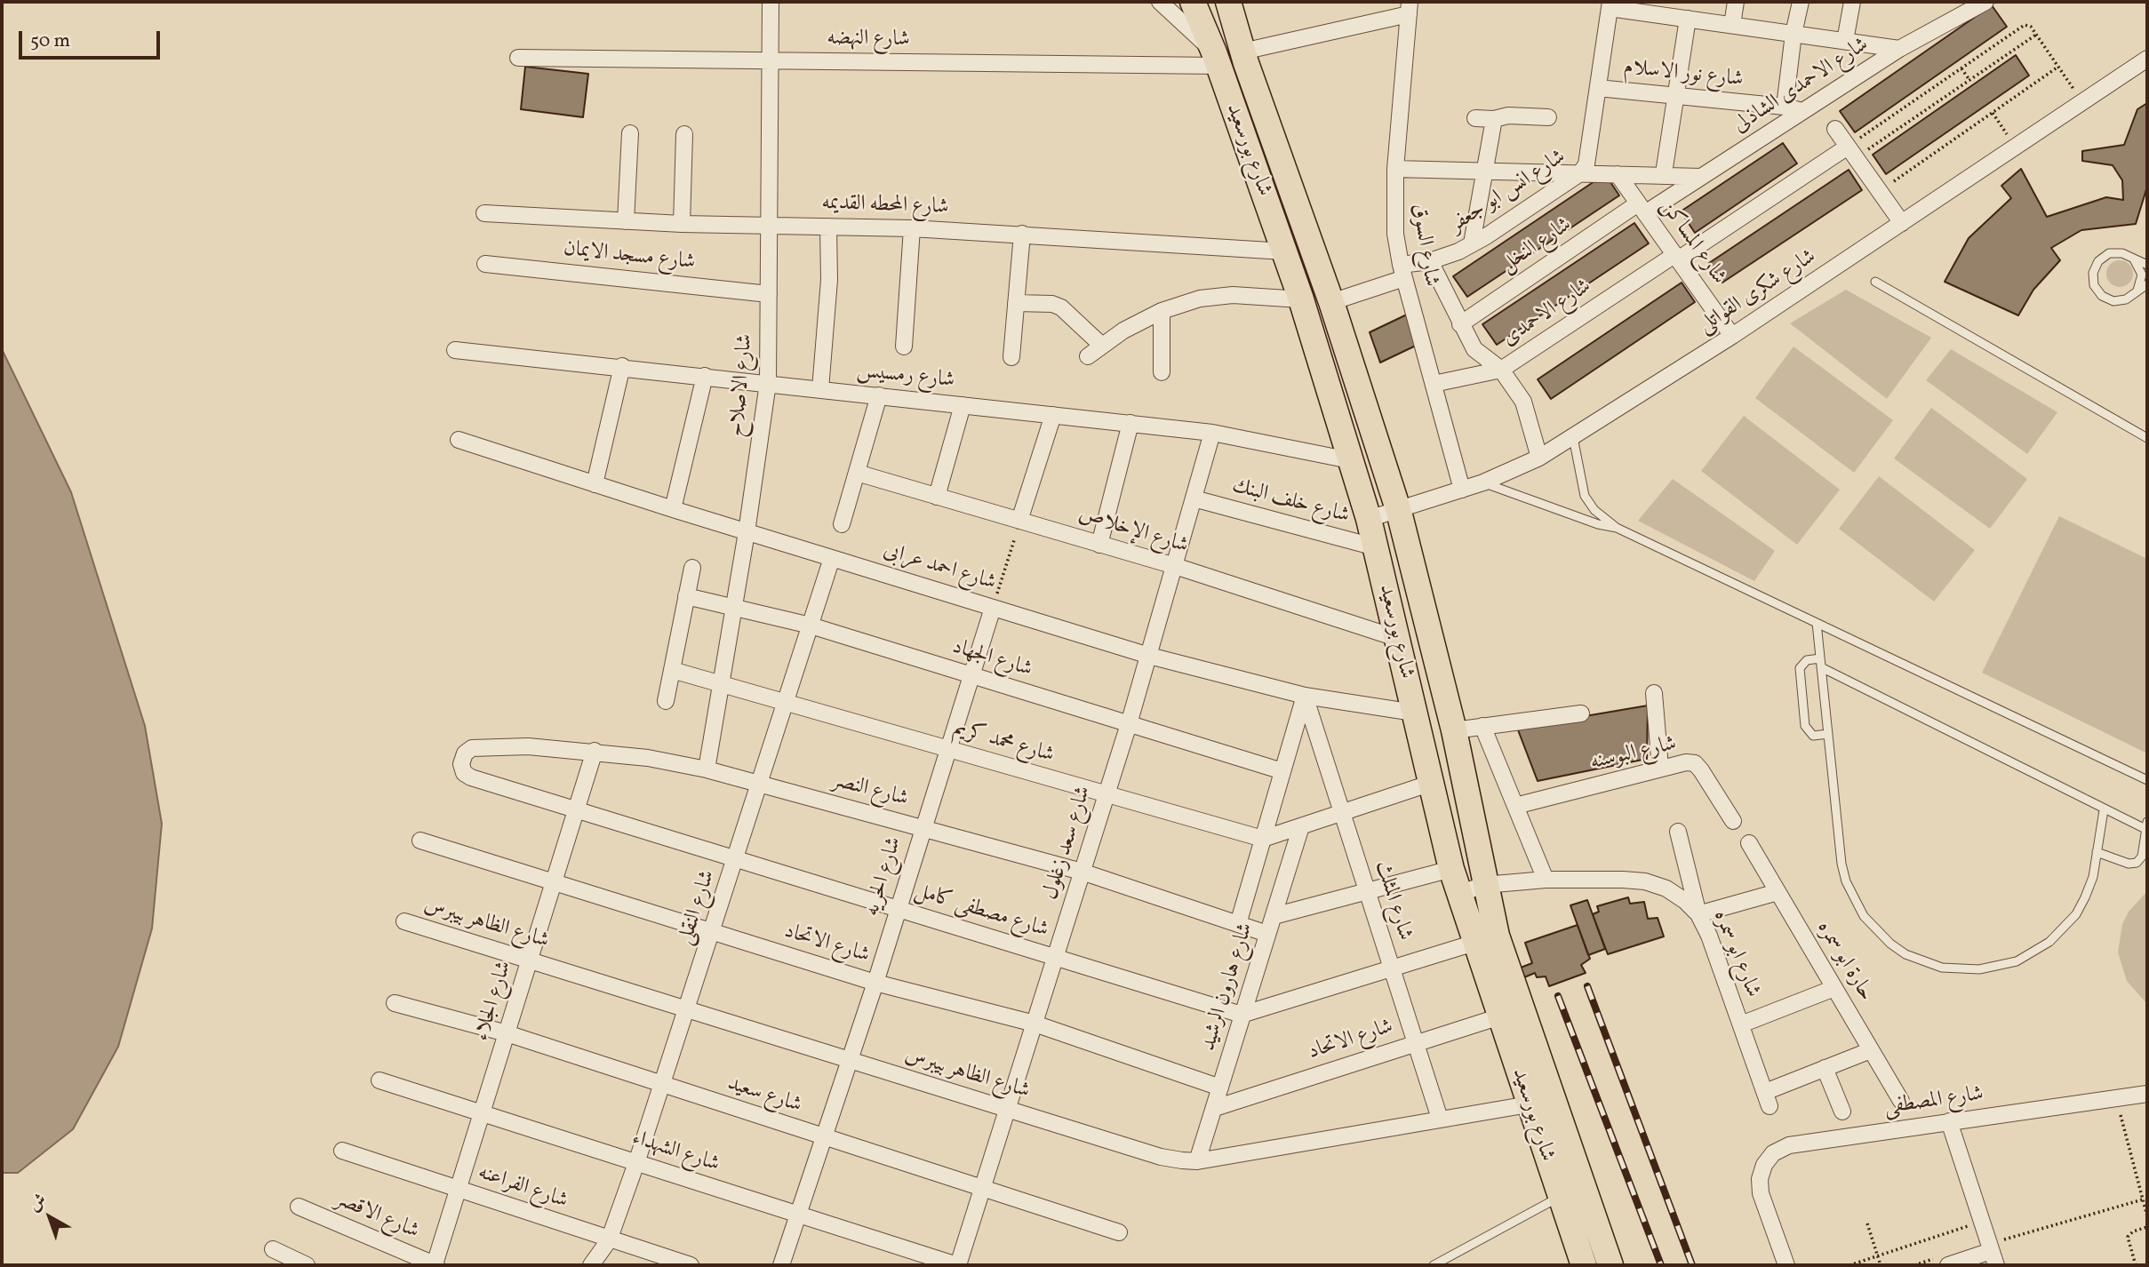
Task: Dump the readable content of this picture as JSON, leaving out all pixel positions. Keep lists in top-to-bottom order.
{
  "streets": {
    "main road": ["شارع بورسعيد"],
    "street": [
      "شارع النهضه",
      "شارع نور الاسلام",
      "شارع الاحمدى الشاذلى",
      "شارع انس ابو جعفر",
      "شارع المحطه القديمه",
      "شارع المساكن",
      "شارع السوق",
      "شارع النخل",
      "شارع مسجد الايمان",
      "شارع شكرى القواتلى",
      "شارع الاحمدى",
      "شارع رمسيس",
      "شارع الاصلاح",
      "شارع خلف البنك",
      "شارع الإخلاص",
      "شارع احمد عرابى",
      "شارع الجهاد",
      "شارع محمد كريم",
      "شارع البوسنه",
      "شارع النصر",
      "شارع سعد زغلول",
      "شارع الحريه",
      "شارع المثلث",
      "شارع النقلى",
      "شارع مصطفى كامل",
      "شارع الظاهر بيبرس",
      "شارع الاتحاد",
      "شارع ابو سمره",
      "حارة ابو سمره",
      "شارع هارون الرشيد",
      "شارع الجلاء",
      "شارع سعيد",
      "شارع المصطفى",
      "شارع الشهداء",
      "شارع الفراعنه",
      "شارع الاقصر"
    ]
  },
  "crossings": [
    ["شارع النهضه", "شارع بورسعيد"],
    ["شارع النهضه", "شارع الاصلاح"],
    ["شارع نور الاسلام", "شارع الاحمدى الشاذلى"],
    ["شارع نور الاسلام", "شارع انس ابو جعفر"],
    ["شارع الاحمدى الشاذلى", "شارع المساكن"],
    ["شارع الاحمدى الشاذلى", "شارع النخل"],
    ["شارع بورسعيد", "شارع انس ابو جعفر"],
    ["شارع بورسعيد", "شارع المحطه القديمه"],
    ["شارع بورسعيد", "شارع شكرى القواتلى"],
    ["شارع بورسعيد", "شارع رمسيس"],
    ["شارع بورسعيد", "شارع خلف البنك"],
    ["شارع بورسعيد", "شارع الإخلاص"],
    ["شارع بورسعيد", "شارع احمد عرابى"],
    ["شارع بورسعيد", "شارع الظاهر بيبرس"],
    ["شارع بورسعيد", "شارع الاتحاد"],
    ["شارع بورسعيد", "شارع ابو سمره"],
    ["شارع انس ابو جعفر", "شارع السوق"],
    ["شارع المحطه القديمه", "شارع الاصلاح"],
    ["شارع المساكن", "شارع النخل"],
    ["شارع المساكن", "شارع شكرى القواتلى"],
    ["شارع المساكن", "شارع الاحمدى"],
    ["شارع السوق", "شارع شكرى القواتلى"],
    ["شارع السوق", "شارع الاحمدى"],
    ["شارع مسجد الايمان", "شارع الاصلاح"],
    ["شارع رمسيس", "شارع الاصلاح"],
    ["شارع رمسيس", "شارع سعد زغلول"],
    ["شارع الاصلاح", "شارع احمد عرابى"],
    ["شارع الاصلاح", "شارع الجهاد"],
    ["شارع الاصلاح", "شارع محمد كريم"],
    ["شارع الاصلاح", "شارع النصر"],
    ["شارع خلف البنك", "شارع سعد زغلول"],
    ["شارع الإخلاص", "شارع سعد زغلول"],
    ["شارع احمد عرابى", "شارع سعد زغلول"],
    ["شارع احمد عرابى", "شارع الحريه"],
    ["شارع احمد عرابى", "شارع المثلث"],
    ["شارع احمد عرابى", "شارع النقلى"],
    ["شارع الجهاد", "شارع سعد زغلول"],
    ["شارع الجهاد", "شارع الحريه"],
    ["شارع الجهاد", "شارع النقلى"],
    ["شارع محمد كريم", "شارع سعد زغلول"],
    ["شارع محمد كريم", "شارع الحريه"],
    ["شارع محمد كريم", "شارع النقلى"],
    ["شارع النصر", "شارع سعد زغلول"],
    ["شارع النصر", "شارع الحريه"],
    ["شارع النصر", "شارع النقلى"],
    ["شارع النصر", "شارع مصطفى كامل"],
    ["شارع النصر", "شارع هارون الرشيد"],
    ["شارع النصر", "شارع الجلاء"],
    ["شارع سعد زغلول", "شارع مصطفى كامل"],
    ["شارع سعد زغلول", "شارع الظاهر بيبرس"],
    ["شارع سعد زغلول", "شارع الاتحاد"],
    ["شارع سعد زغلول", "شارع سعيد"],
    ["شارع سعد زغلول", "شارع الشهداء"],
    ["شارع الحريه", "شارع مصطفى كامل"],
    ["شارع الحريه", "شارع الظاهر بيبرس"],
    ["شارع الحريه", "شارع الاتحاد"],
    ["شارع الحريه", "شارع سعيد"],
    ["شارع الحريه", "شارع الشهداء"],
    ["شارع المثلث", "شارع الظاهر بيبرس"],
    ["شارع المثلث", "شارع الاتحاد"],
    ["شارع النقلى", "شارع مصطفى كامل"],
    ["شارع النقلى", "شارع الظاهر بيبرس"],
    ["شارع النقلى", "شارع الاتحاد"],
    ["شارع النقلى", "شارع سعيد"],
    ["شارع النقلى", "شارع الشهداء"],
    ["شارع النقلى", "شارع الفراعنه"],
    ["شارع مصطفى كامل", "شارع هارون الرشيد"],
    ["شارع مصطفى كامل", "شارع الجلاء"],
    ["شارع الظاهر بيبرس", "شارع هارون الرشيد"],
    ["شارع الظاهر بيبرس", "شارع الجلاء"],
    ["شارع الاتحاد", "شارع هارون الرشيد"],
    ["شارع الاتحاد", "شارع الجلاء"],
    ["شارع الجلاء", "شارع سعيد"],
    ["شارع الجلاء", "شارع الشهداء"],
    ["شارع الجلاء", "شارع الفراعنه"],
    ["شارع الجلاء", "شارع الاقصر"]
  ],
  "scale_bar": "50 m",
  "north": "top left"
}
